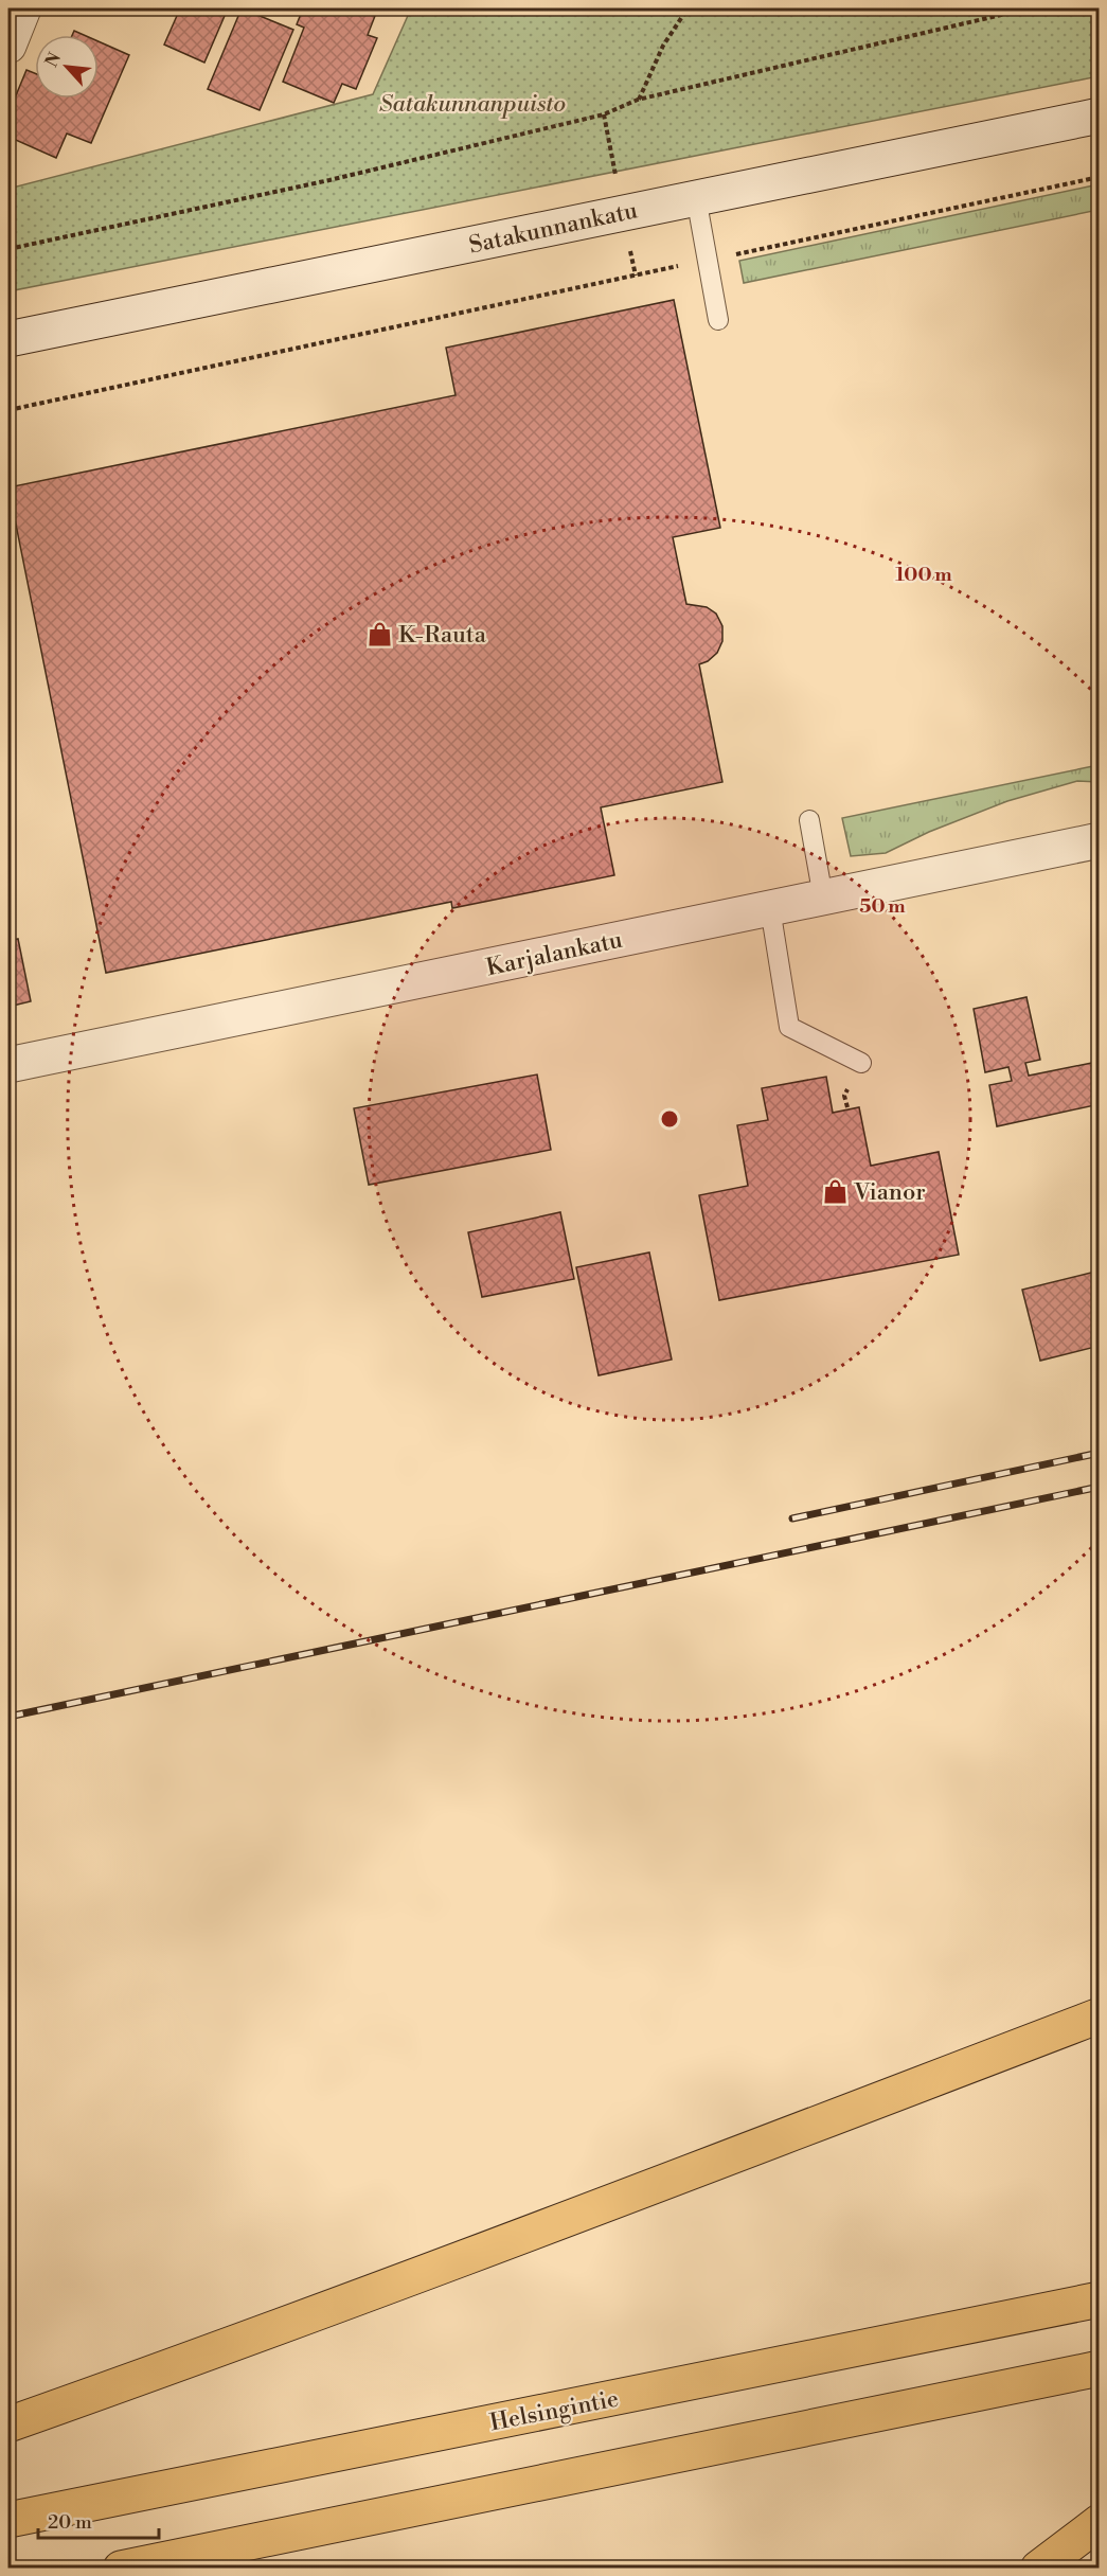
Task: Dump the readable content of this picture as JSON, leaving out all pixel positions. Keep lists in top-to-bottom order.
{
  "streets": {
    "highway": ["Helsingintie"],
    "street": ["Satakunnankatu", "Karjalankatu"]
  },
  "parks": ["Satakunnanpuisto"],
  "places": {
    "shop": ["K-Rauta", "Vianor"]
  },
  "scale_bar": "20 m",
  "north": "top left",
  "rings": ["100 m", "50 m"]
}
